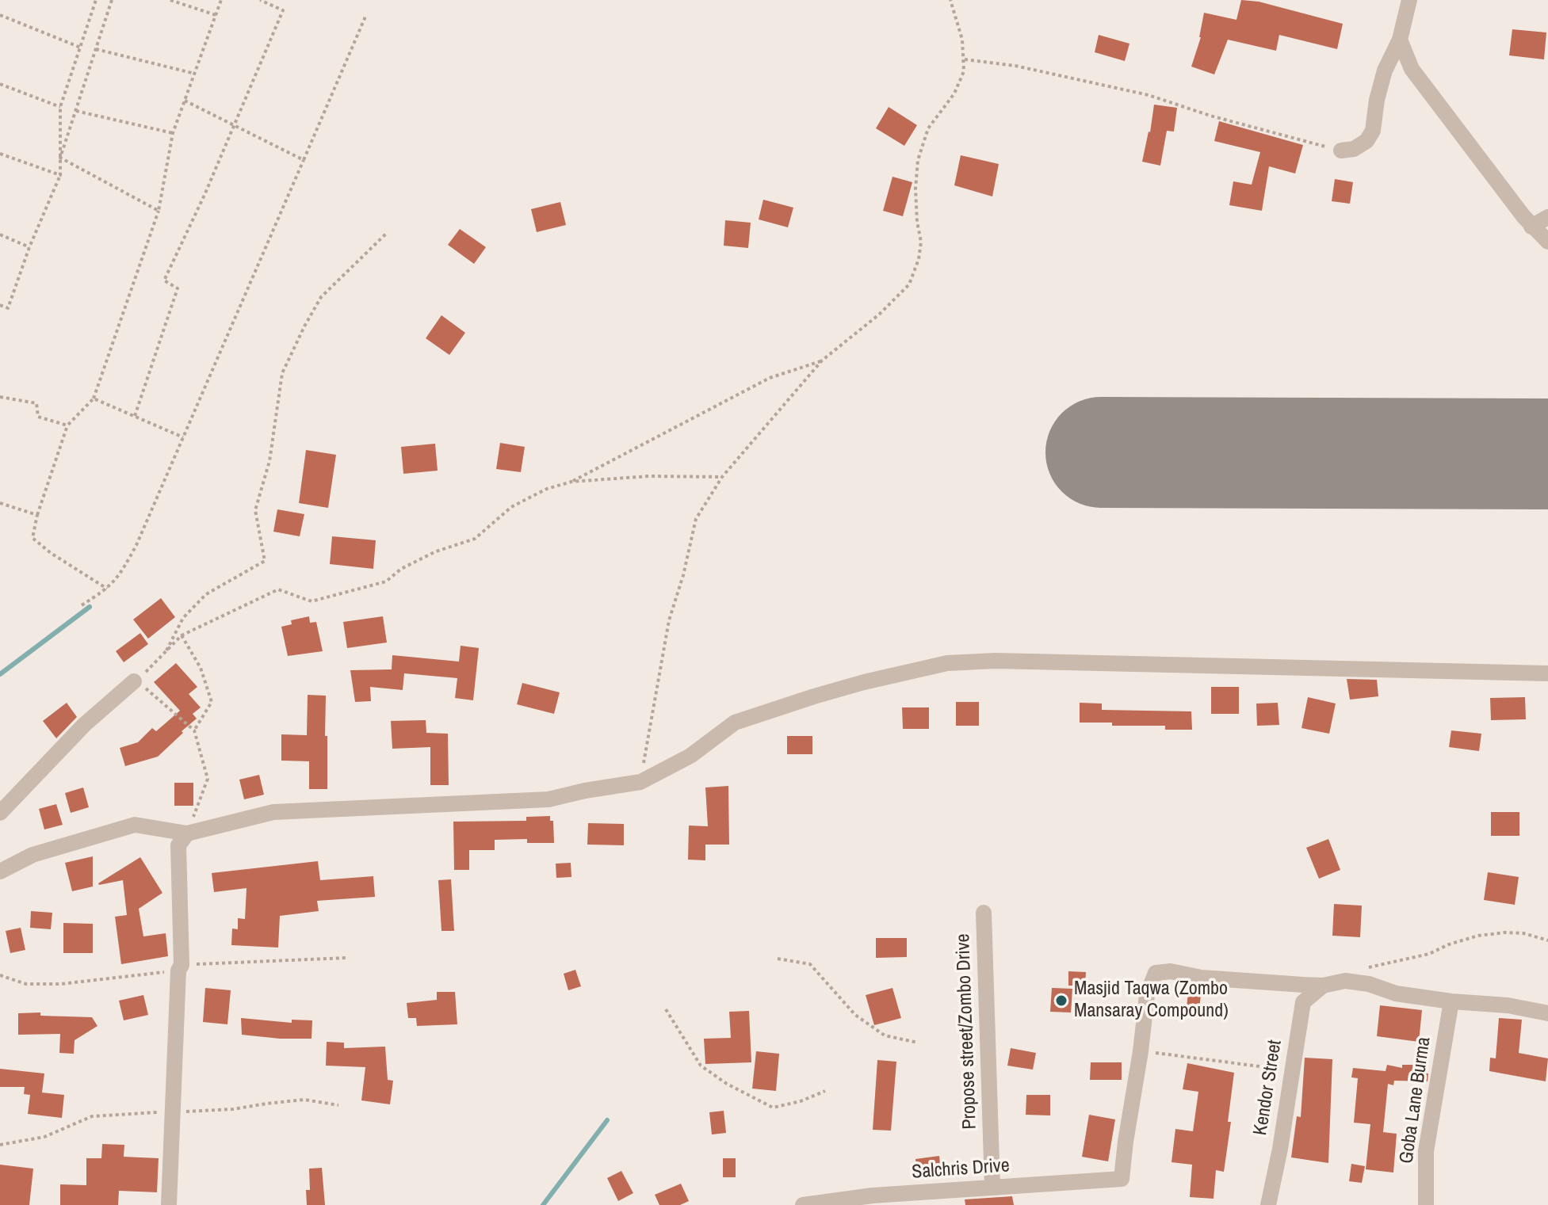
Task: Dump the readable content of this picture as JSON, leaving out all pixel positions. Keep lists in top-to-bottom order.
{
  "streets": {
    "street": [
      "Propose street/Zombo Drive",
      "Kendor Street",
      "Goba Lane Burma",
      "Salchris Drive"
    ]
  },
  "crossings": [
    ["Propose street/Zombo Drive", "Salchris Drive"]
  ],
  "places": ["Masjid Taqwa (Zombo Mansaray Compound)"]
}
